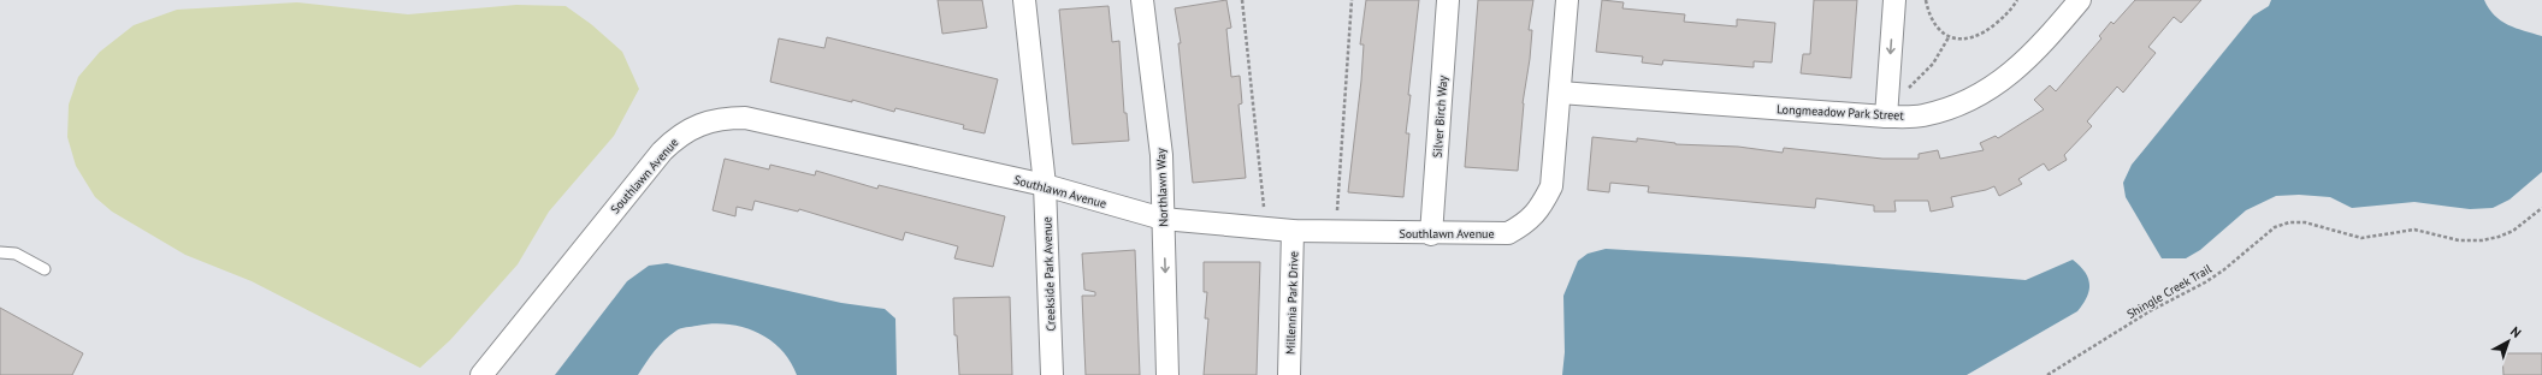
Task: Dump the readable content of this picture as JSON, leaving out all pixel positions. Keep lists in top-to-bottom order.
{
  "streets": {
    "street": [
      "Longmeadow Park Street",
      "Silver Birch Way",
      "Southlawn Avenue",
      "Northlawn Way",
      "Creekside Park Avenue",
      "Millennia Park Drive"
    ],
    "path": ["Shingle Creek Trail"]
  },
  "crossings": [
    ["Longmeadow Park Street", "Southlawn Avenue"],
    ["Silver Birch Way", "Southlawn Avenue"],
    ["Southlawn Avenue", "Northlawn Way"],
    ["Southlawn Avenue", "Creekside Park Avenue"],
    ["Southlawn Avenue", "Millennia Park Drive"]
  ],
  "one_way": ["Northlawn Way"],
  "north": "top right"
}
